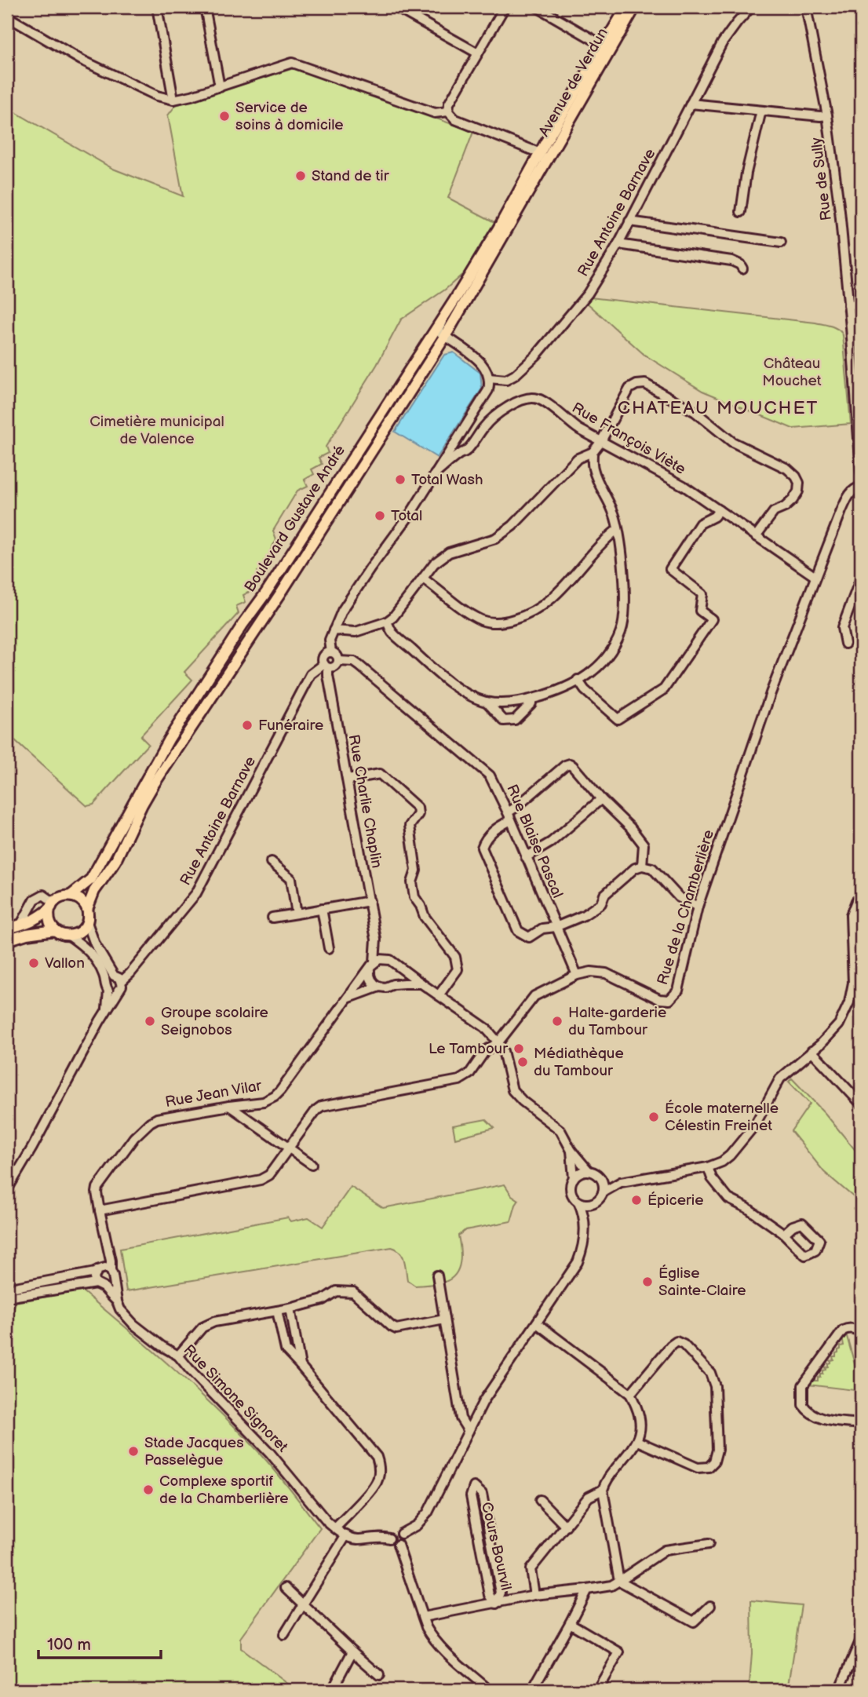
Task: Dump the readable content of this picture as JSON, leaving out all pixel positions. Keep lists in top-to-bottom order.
{
  "streets": {
    "main road": ["Avenue de Verdun", "Boulevard Gustave André"],
    "street": [
      "Rue de Sully",
      "Rue Antoine Barnave",
      "Rue François Viète",
      "Rue Charlie Chaplin",
      "Rue Blaise Pascal",
      "Rue de la Chamberlière",
      "Rue Jean Vilar",
      "Rue Simone Signoret",
      "Cours Bourvil"
    ]
  },
  "crossings": [
    ["Avenue de Verdun", "Boulevard Gustave André"],
    ["Rue Antoine Barnave", "Rue Charlie Chaplin"],
    ["Rue Antoine Barnave", "Rue Blaise Pascal"],
    ["Rue François Viète", "Rue de la Chamberlière"],
    ["Rue Charlie Chaplin", "Rue Blaise Pascal"],
    ["Rue Charlie Chaplin", "Rue Jean Vilar"],
    ["Rue Blaise Pascal", "Rue de la Chamberlière"],
    ["Rue de la Chamberlière", "Rue Jean Vilar"],
    ["Rue Jean Vilar", "Rue Simone Signoret"]
  ],
  "districts": ["CHATEAU MOUCHET"],
  "parks": ["Château Mouchet", "Cimetière municipal de Valence"],
  "places": [
    "Service de soins à domicile",
    "Stand de tir",
    "Total Wash",
    "Total",
    "Funéraire",
    "Vallon",
    "Groupe scolaire Seignobos",
    "Halte-garderie du Tambour",
    "Le Tambour",
    "Médiathèque du Tambour",
    "École maternelle Célestin Freinet",
    "Épicerie",
    "Église Sainte-Claire",
    "Stade Jacques Passelègue",
    "Complexe sportif de la Chamberlière"
  ],
  "scale_bar": "100 m"
}
